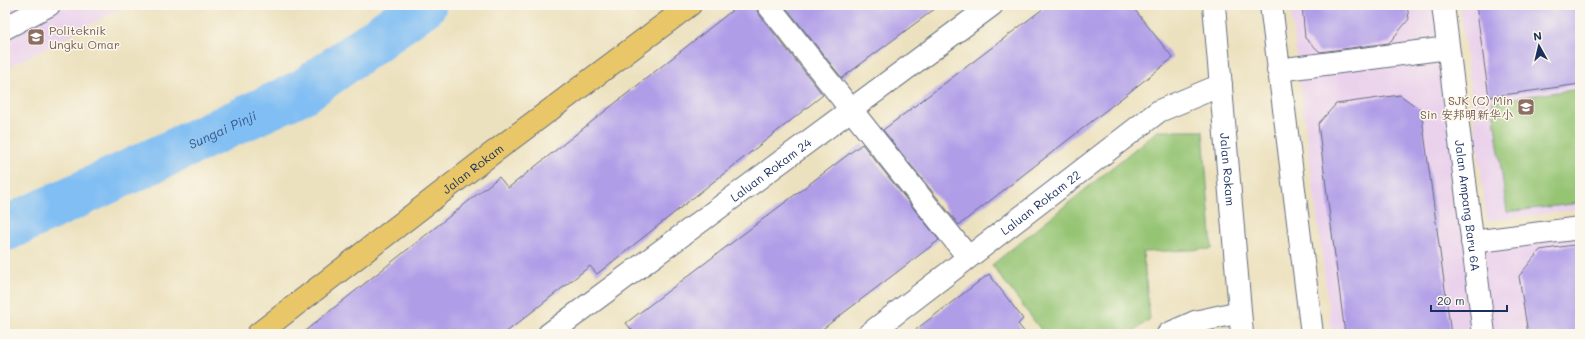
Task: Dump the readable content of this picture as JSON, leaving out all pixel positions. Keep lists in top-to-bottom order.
{
  "streets": {
    "main road": ["Jalan Rokam"],
    "street": ["Laluan Rokam 24", "Laluan Rokam 22", "Jalan Ampang Baru 6A"]
  },
  "crossings": [
    ["Jalan Rokam", "Laluan Rokam 22"]
  ],
  "water": ["Sungai Pinji"],
  "places": {
    "school or university": ["Politeknik Ungku Omar", "SJK (C) Min Sin 安邦明新华小"]
  },
  "scale_bar": "20 m",
  "north": "top"
}
